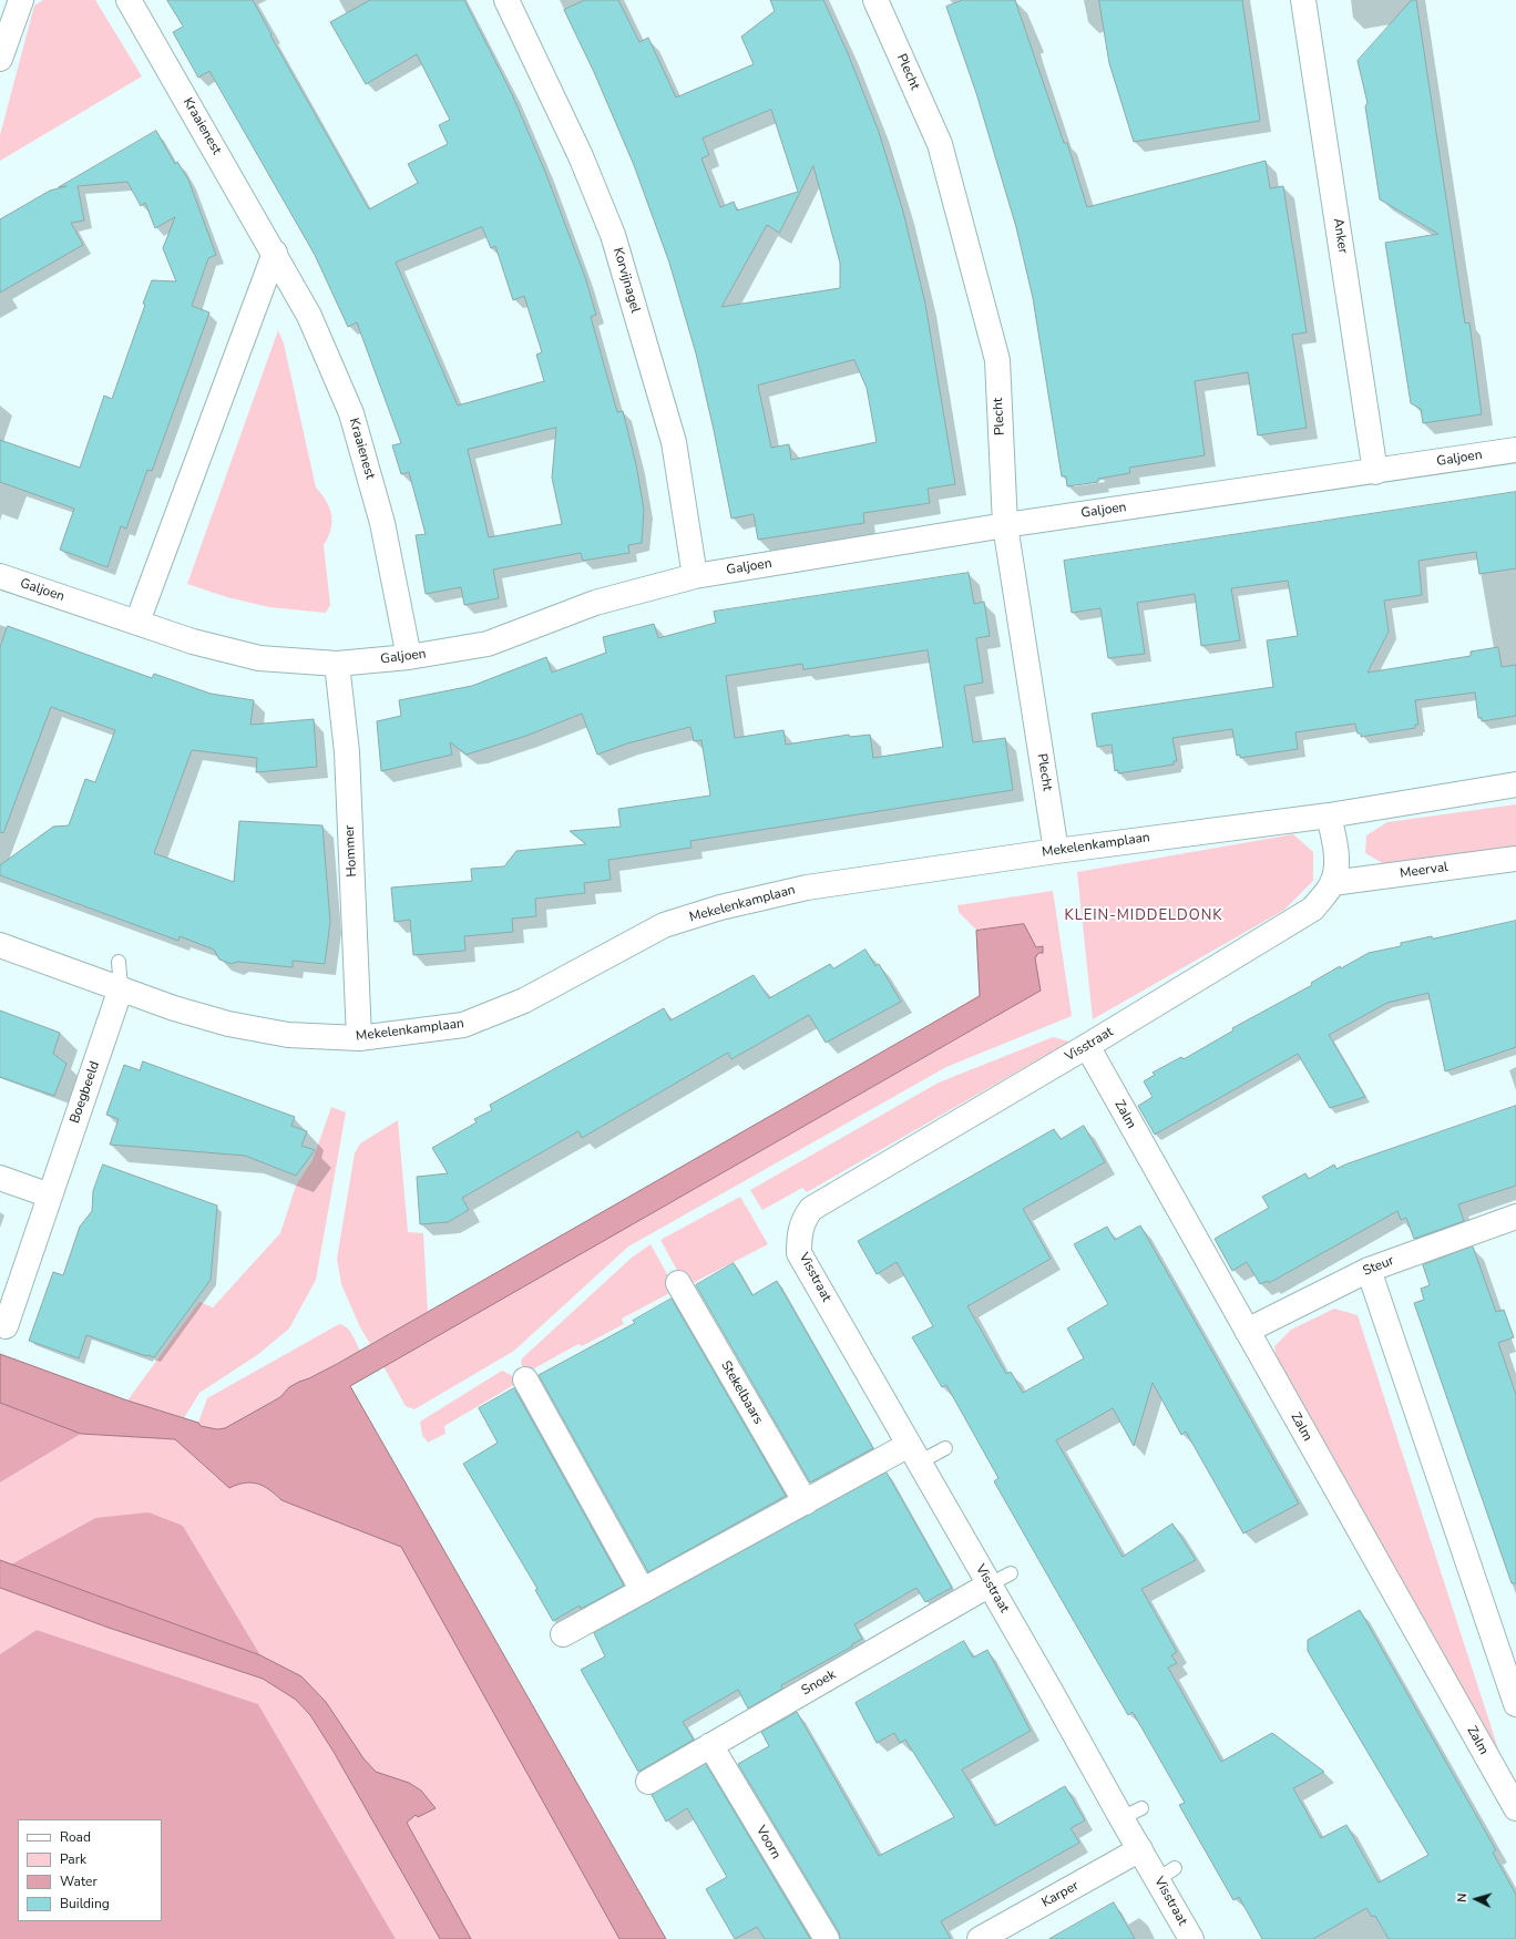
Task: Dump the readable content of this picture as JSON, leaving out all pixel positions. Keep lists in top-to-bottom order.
{
  "streets": {
    "street": [
      "Plecht",
      "Kraaienest",
      "Anker",
      "Korvijnagel",
      "Galjoen",
      "Mekelenkamplaan",
      "Hommer",
      "Meerval",
      "Visstraat",
      "Boegbeeld",
      "Zalm",
      "Steur",
      "Stekelbaars",
      "Snoek",
      "Voorn",
      "Karper"
    ]
  },
  "crossings": [
    ["Plecht", "Galjoen"],
    ["Plecht", "Mekelenkamplaan"],
    ["Kraaienest", "Galjoen"],
    ["Anker", "Galjoen"],
    ["Korvijnagel", "Galjoen"],
    ["Galjoen", "Hommer"],
    ["Mekelenkamplaan", "Hommer"],
    ["Mekelenkamplaan", "Visstraat"],
    ["Mekelenkamplaan", "Boegbeeld"],
    ["Meerval", "Visstraat"],
    ["Visstraat", "Zalm"],
    ["Visstraat", "Snoek"],
    ["Visstraat", "Karper"],
    ["Zalm", "Steur"],
    ["Snoek", "Voorn"]
  ],
  "districts": ["KLEIN-MIDDELDONK"],
  "legend": [
    "Road",
    "Park",
    "Water",
    "Building"
  ],
  "north": "left"
}
